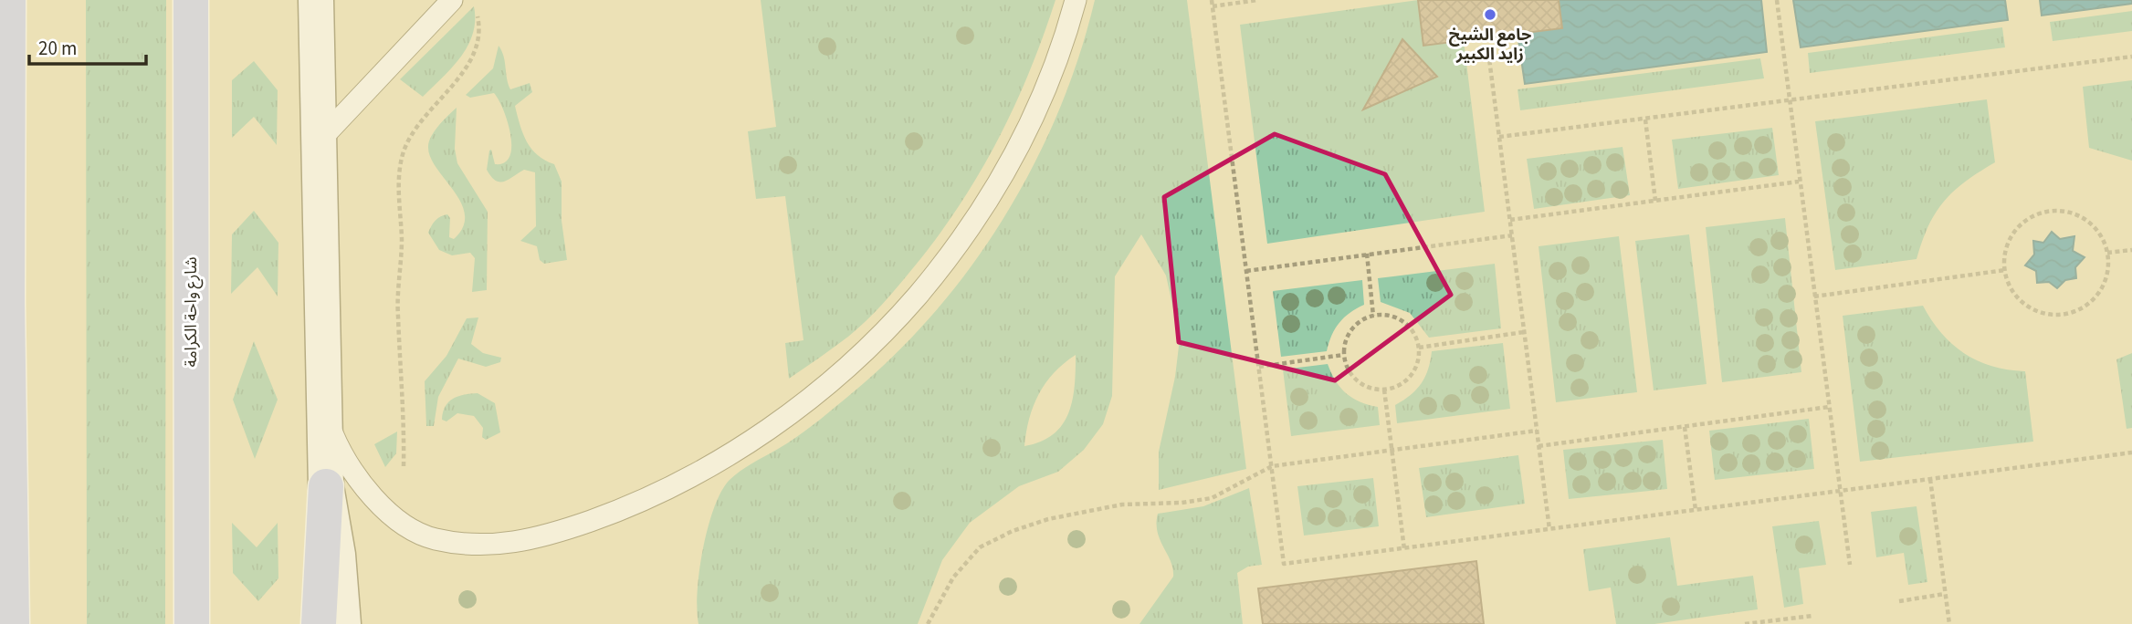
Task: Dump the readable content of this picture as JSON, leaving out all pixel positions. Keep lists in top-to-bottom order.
{
  "streets": {
    "highway": ["شارع واحة الكرامة"]
  },
  "places": ["جامع الشيخ زايد الكبير"],
  "scale_bar": "20 m"
}
